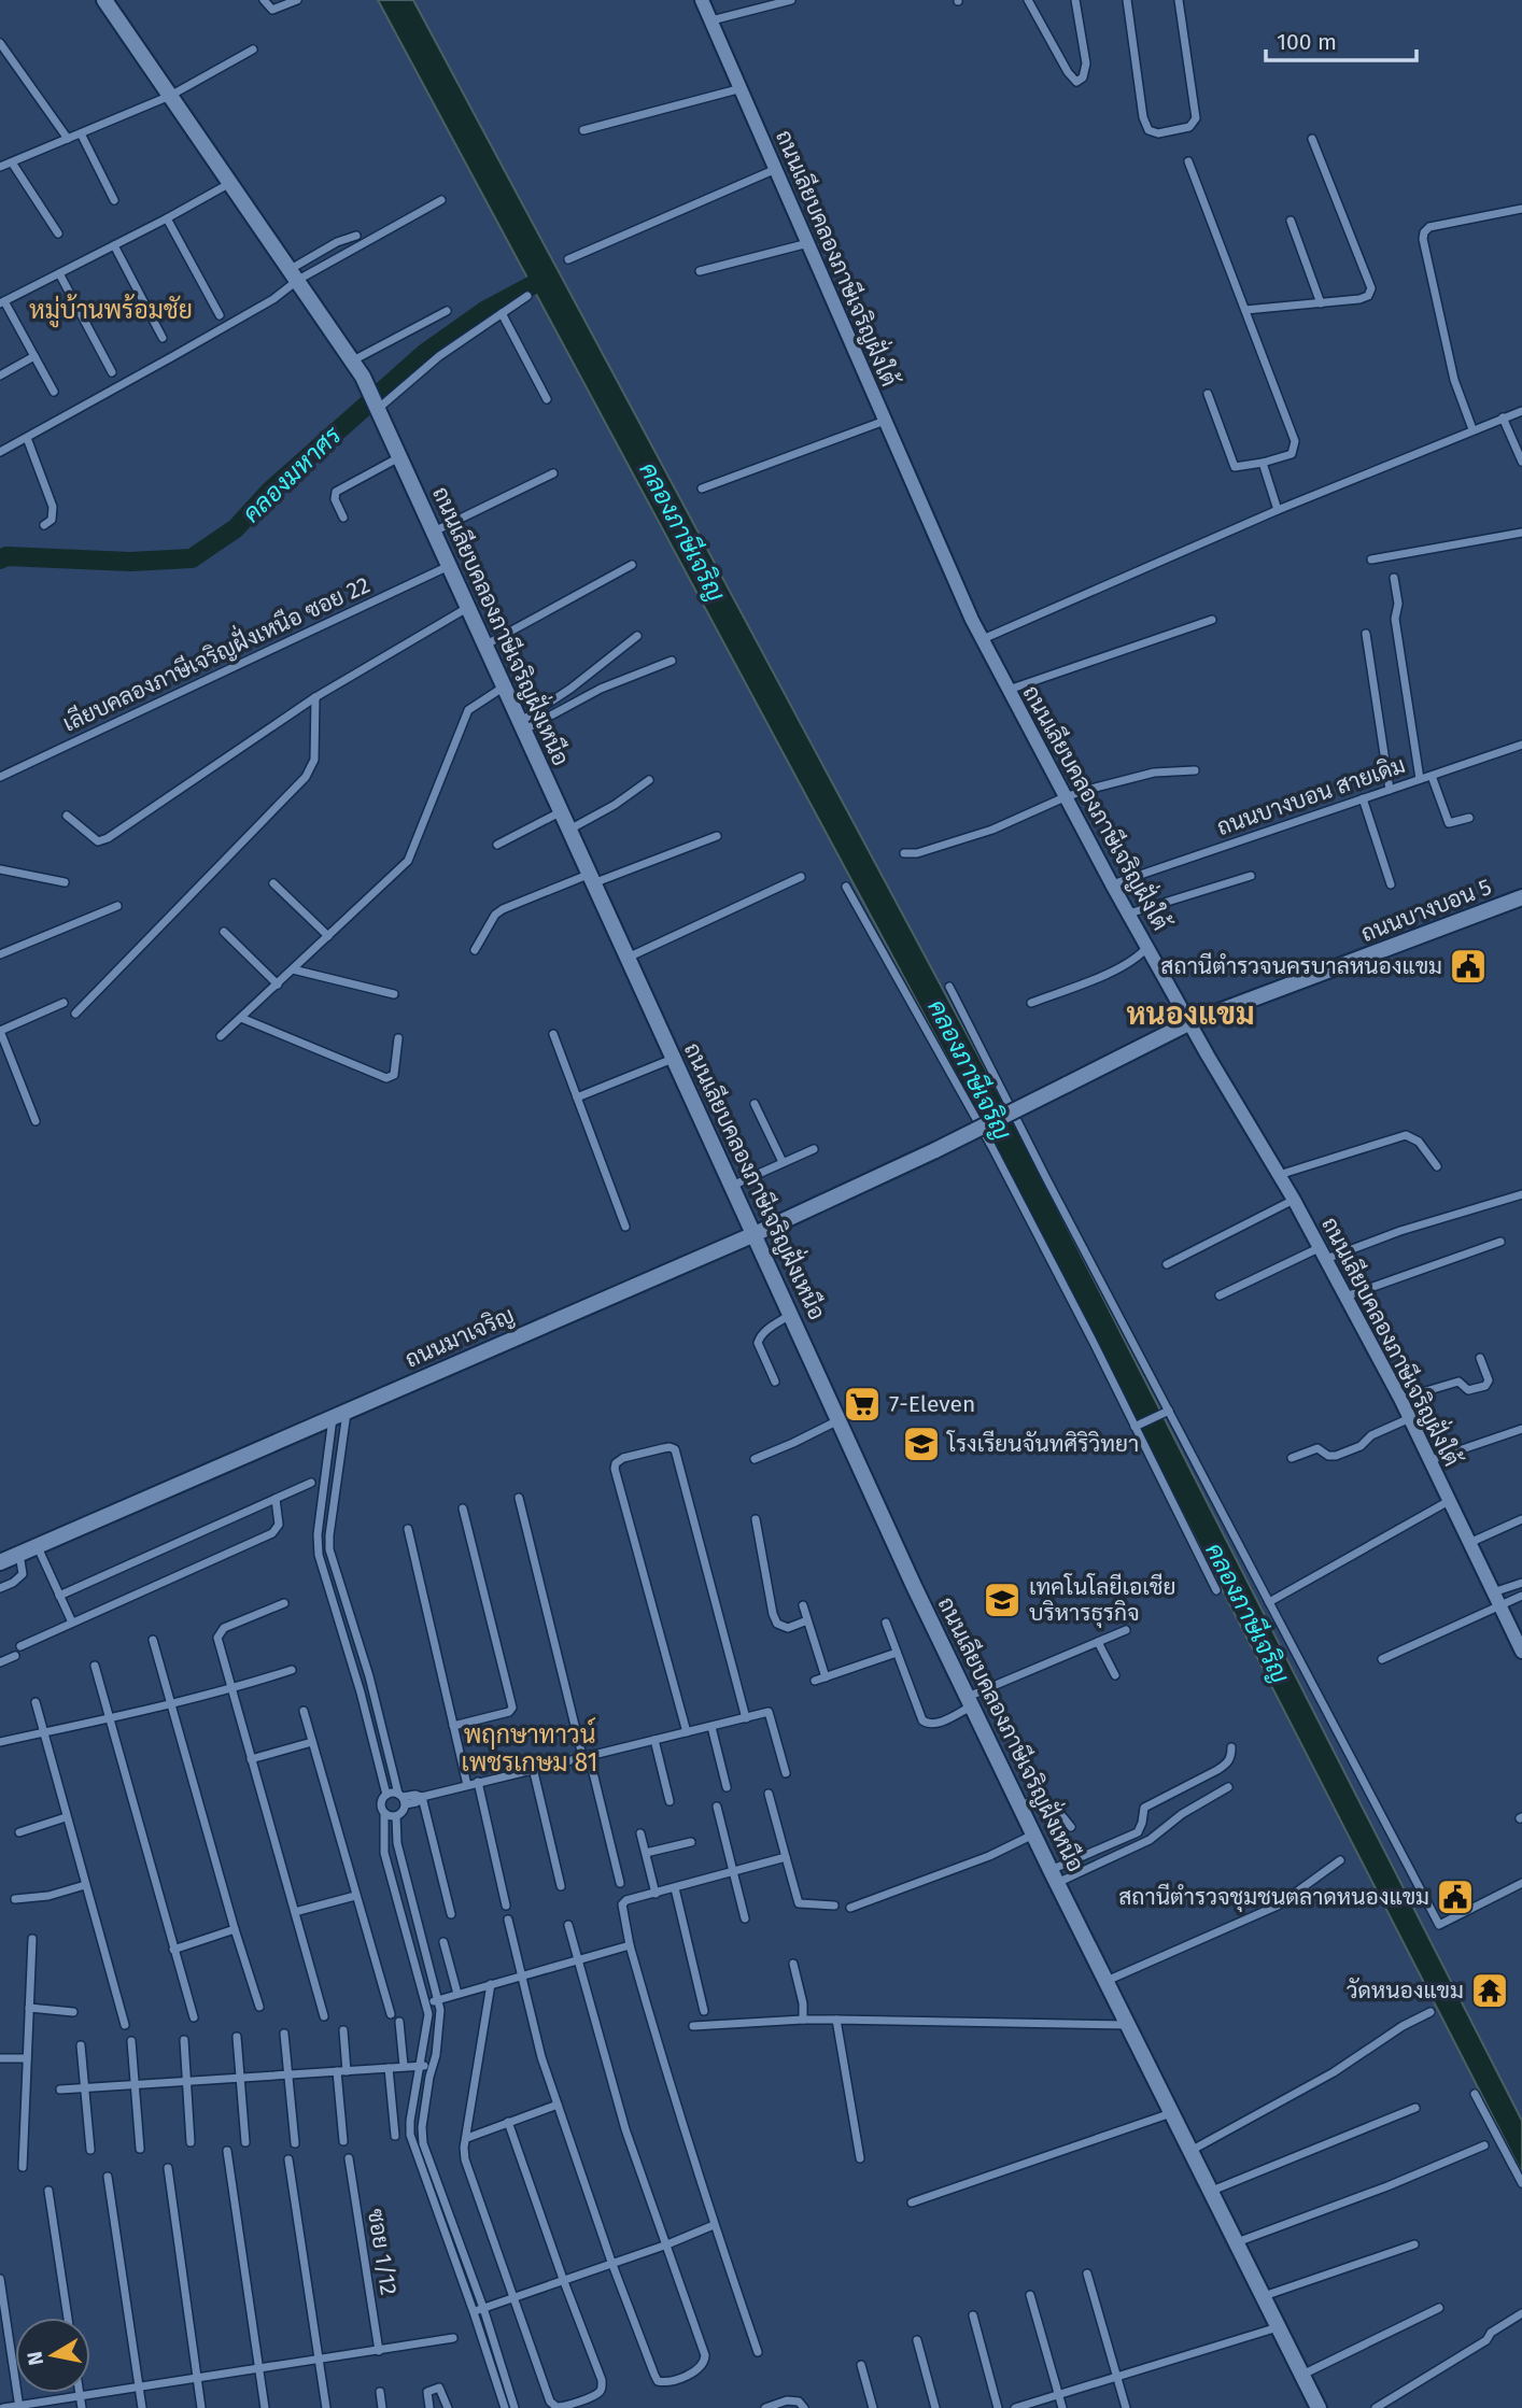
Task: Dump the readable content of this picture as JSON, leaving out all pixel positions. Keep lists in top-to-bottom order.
{
  "streets": {
    "main road": ["ถนนเลียบคลองภาษีเจริญฝั่งเหนือ", "ถนนบางบอน 5", "ถนนมาเจริญ"],
    "street": [
      "ถนนเลียบคลองภาษีเจริญฝั่งใต้",
      "เลียบคลองภาษีเจริญฝั่งเหนือ ซอย 22",
      "ถนนบางบอน สายเดิม",
      "ซอย 1/12"
    ]
  },
  "crossings": [
    ["ถนนเลียบคลองภาษีเจริญฝั่งใต้", "ถนนบางบอน สายเดิม"],
    ["ถนนเลียบคลองภาษีเจริญฝั่งใต้", "ถนนบางบอน 5"],
    ["ถนนเลียบคลองภาษีเจริญฝั่งเหนือ", "เลียบคลองภาษีเจริญฝั่งเหนือ ซอย 22"],
    ["ถนนเลียบคลองภาษีเจริญฝั่งเหนือ", "ถนนมาเจริญ"],
    ["ถนนบางบอน 5", "ถนนมาเจริญ"]
  ],
  "districts": ["หมู่บ้านพร้อมชัย", "หนองแขม", "พฤกษาทาวน์ เพชรเกษม 81"],
  "water": ["คลองมหาศร", "คลองภาษีเจริญ"],
  "places": {
    "public building": ["สถานีตำรวจนครบาลหนองแขม", "สถานีตำรวจชุมชนตลาดหนองแขม"],
    "supermarket": ["7-Eleven"],
    "school or university": ["โรงเรียนจันทศิริวิทยา", "เทคโนโลยีเอเชีย บริหารธุรกิจ"],
    "temple": ["วัดหนองแขม"]
  },
  "scale_bar": "100 m",
  "north": "left"
}
